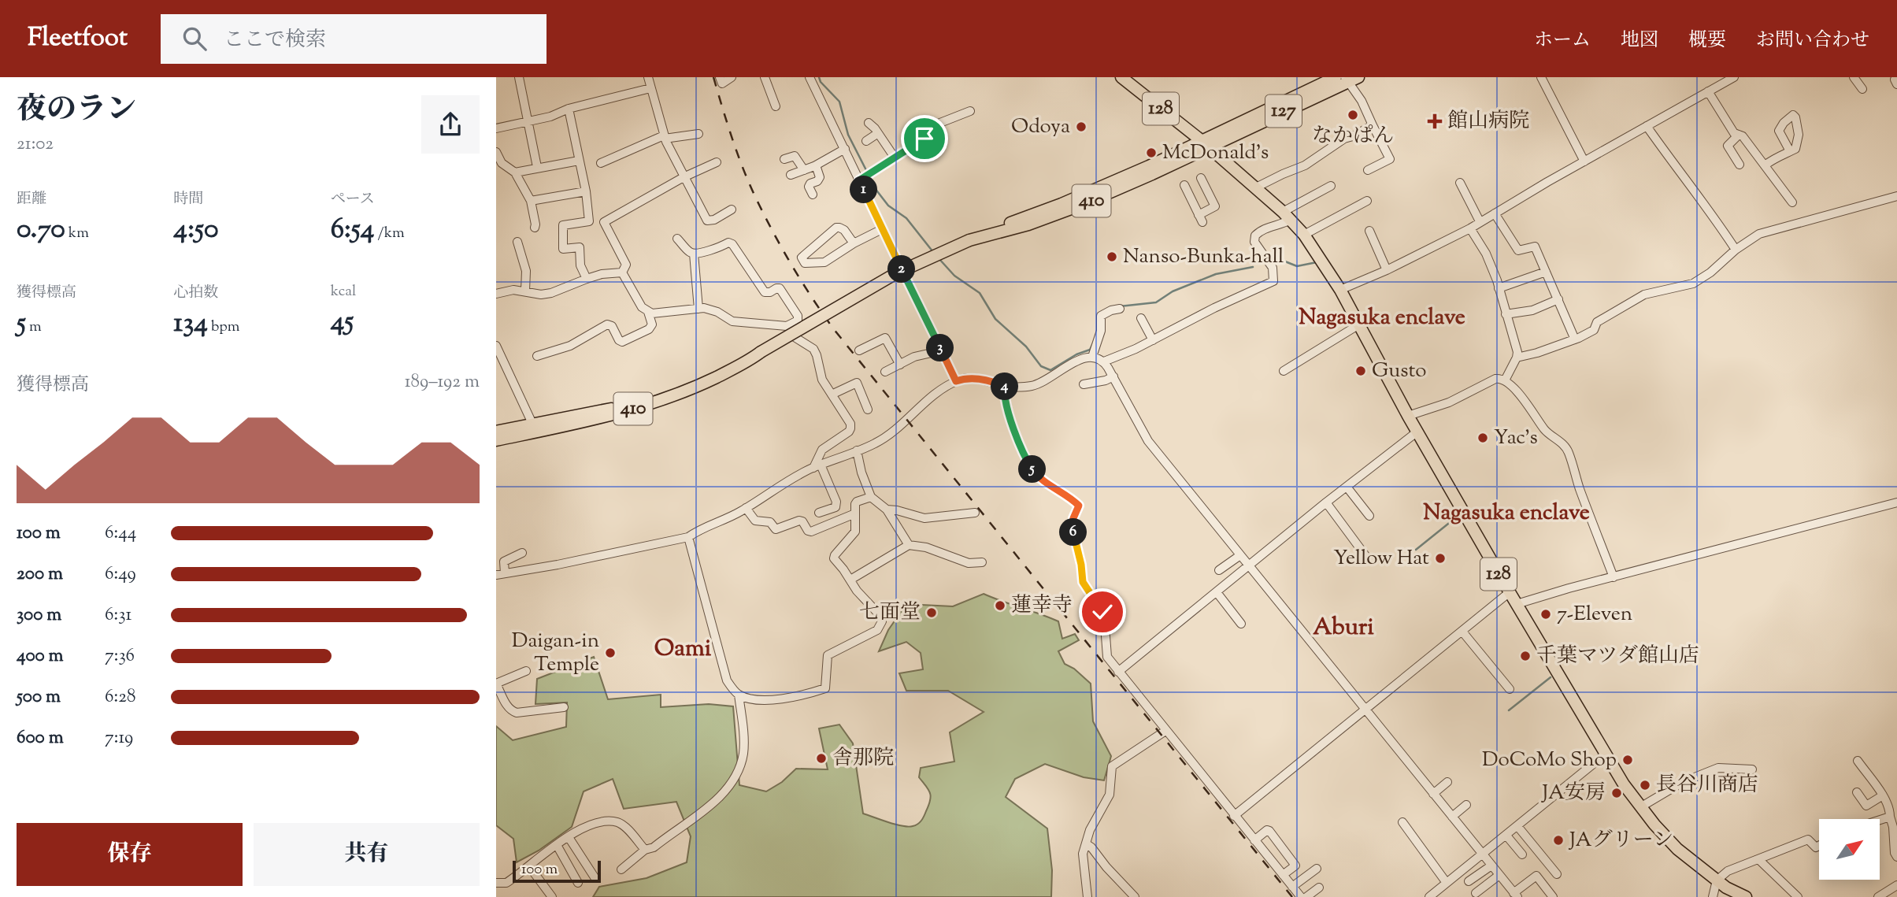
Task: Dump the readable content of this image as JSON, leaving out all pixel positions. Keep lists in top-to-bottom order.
{
  "streets": {
    "highway": ["128", "127", "410"]
  },
  "crossings": [
    ["128", "127"],
    ["128", "410"],
    ["127", "410"]
  ],
  "districts": [
    "Nagasuka enclave",
    "Nagasuka enclave",
    "Aburi",
    "Oami"
  ],
  "places": {
    "other": [
      "なかぱん",
      "Odoya",
      "McDonald's",
      "Nanso-Bunka-hall",
      "Gusto",
      "Yac's",
      "Yellow Hat",
      "蓮幸寺",
      "七面堂",
      "7-Eleven",
      "Daigan-in Temple",
      "千葉マツダ館山店",
      "舎那院",
      "DoCoMo Shop",
      "長谷川商店",
      "JA安房",
      "JAグリーン"
    ],
    "health": ["館山病院"]
  },
  "scale_bar": "100 m",
  "north": "top right",
  "page": {
    "header": "Fleetfoot",
    "search": "ここで検索",
    "nav": [
      "ホーム",
      "地図",
      "概要",
      "お問い合わせ"
    ],
    "heading": ["夜のラン", "21:02"],
    "stats": [
      ["距離", "0.70 km"],
      ["時間", "4:50"],
      ["ペース", "6:54 /km"],
      ["獲得標高", "5 m"],
      ["心拍数", "134 bpm"],
      ["kcal", "45"]
    ],
    "pins": [
      "1",
      "2",
      "3",
      "4",
      "5",
      "6"
    ],
    "chart": ["獲得標高", "189–192 m"],
    "list": [
      {
        "name": "100 m",
        "note": "6:44"
      },
      {
        "name": "200 m",
        "note": "6:49"
      },
      {
        "name": "300 m",
        "note": "6:31"
      },
      {
        "name": "400 m",
        "note": "7:36"
      },
      {
        "name": "500 m",
        "note": "6:28"
      },
      {
        "name": "600 m",
        "note": "7:19"
      }
    ],
    "buttons": ["保存", "共有"],
    "scale": "100 m"
  }
}
